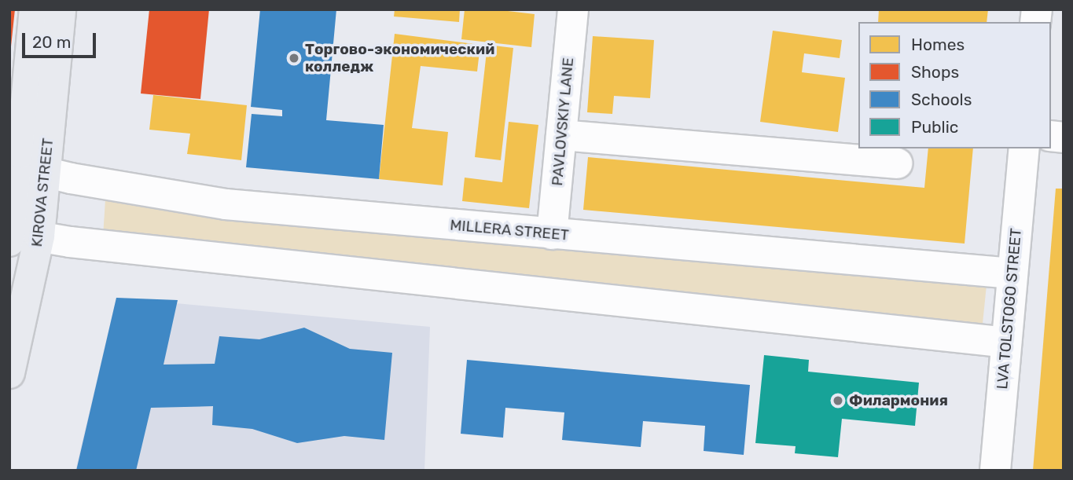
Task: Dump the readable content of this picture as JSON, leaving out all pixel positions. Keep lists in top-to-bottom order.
{
  "streets": {
    "main road": ["KIROVA STREET"],
    "street": ["PAVLOVSKIY LANE", "MILLERA STREET", "LVA TOLSTOGO STREET"]
  },
  "crossings": [
    ["PAVLOVSKIY LANE", "MILLERA STREET"],
    ["KIROVA STREET", "MILLERA STREET"],
    ["MILLERA STREET", "LVA TOLSTOGO STREET"]
  ],
  "places": ["Торгово-экономический колледж", "Филармония"],
  "legend": [
    "Homes",
    "Shops",
    "Schools",
    "Public"
  ],
  "scale_bar": "20 m"
}
